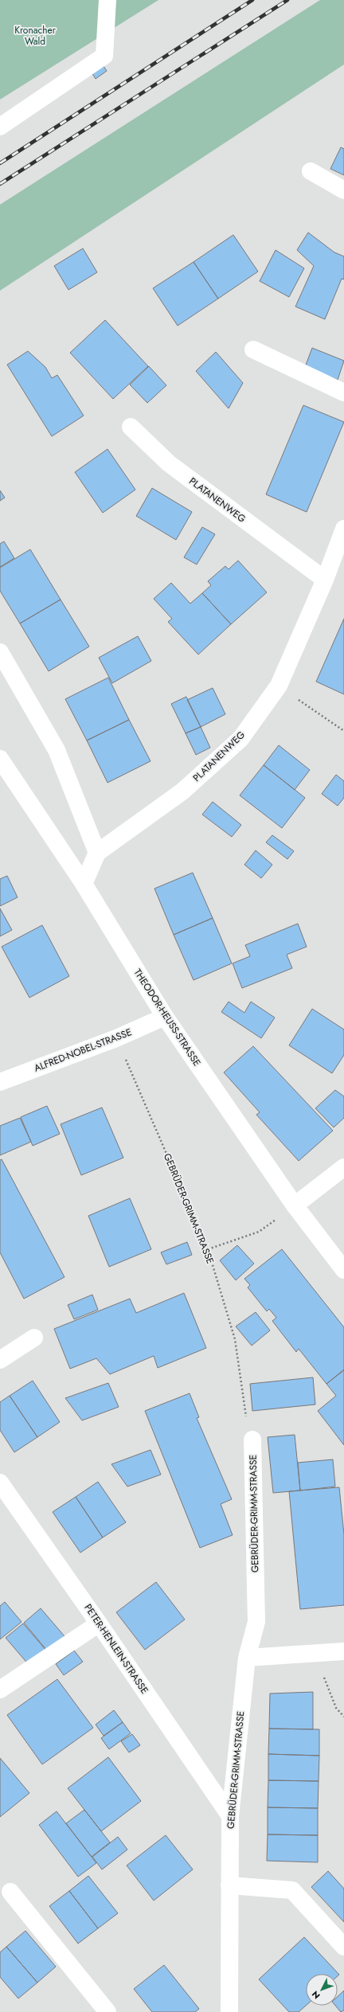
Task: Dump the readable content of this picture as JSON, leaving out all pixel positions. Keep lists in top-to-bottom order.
{
  "streets": {
    "street": [
      "PLATANENWEG",
      "THEODOR-HEUSS-STRASSE",
      "ALFRED-NOBEL-STRASSE",
      "GEBRÜDER-GRIMM-STRASSE",
      "PETER-HENLEIN-STRASSE"
    ]
  },
  "crossings": [
    ["THEODOR-HEUSS-STRASSE", "ALFRED-NOBEL-STRASSE"],
    ["ALFRED-NOBEL-STRASSE", "GEBRÜDER-GRIMM-STRASSE"],
    ["GEBRÜDER-GRIMM-STRASSE", "PETER-HENLEIN-STRASSE"]
  ],
  "parks": ["Kronacher Wald"],
  "north": "bottom left"
}
